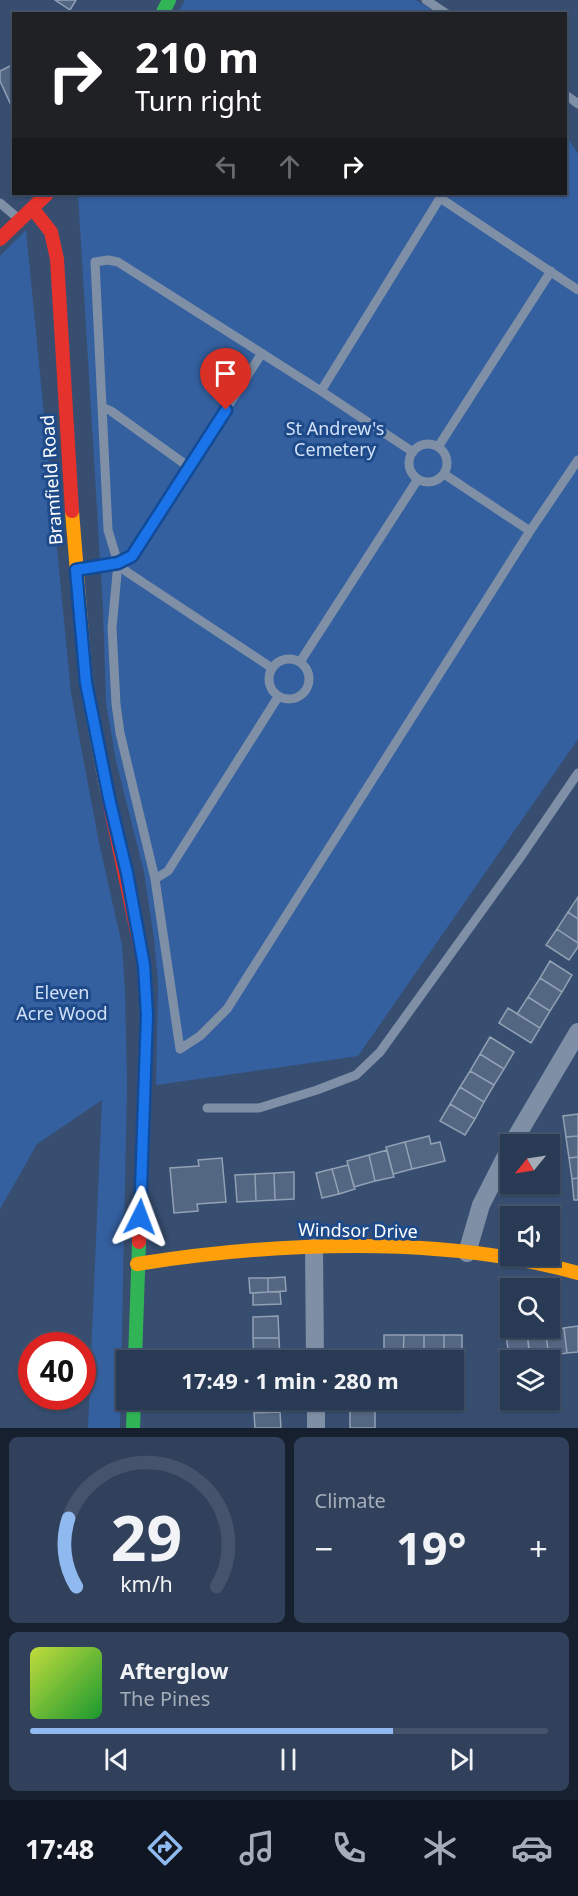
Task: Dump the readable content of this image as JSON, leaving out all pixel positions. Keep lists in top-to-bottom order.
{
  "streets": {
    "street": ["Bramfield Road", "Windsor Drive"]
  },
  "crossings": [
    ["Bramfield Road", "Windsor Drive"]
  ],
  "parks": ["St Andrew's Cemetery", "Eleven Acre Wood"],
  "north": "bottom left",
  "page": {
    "turn": ["210 m", "Turn right"],
    "limit": "40",
    "trip": "17:49 · 1 min · 280 m",
    "tile": "Climate",
    "heat": ["−", "19°", "+"],
    "song": ["Afterglow", "The Pines"],
    "tabs": "17:48",
    "gauge": ["29", "km/h"]
  }
}
